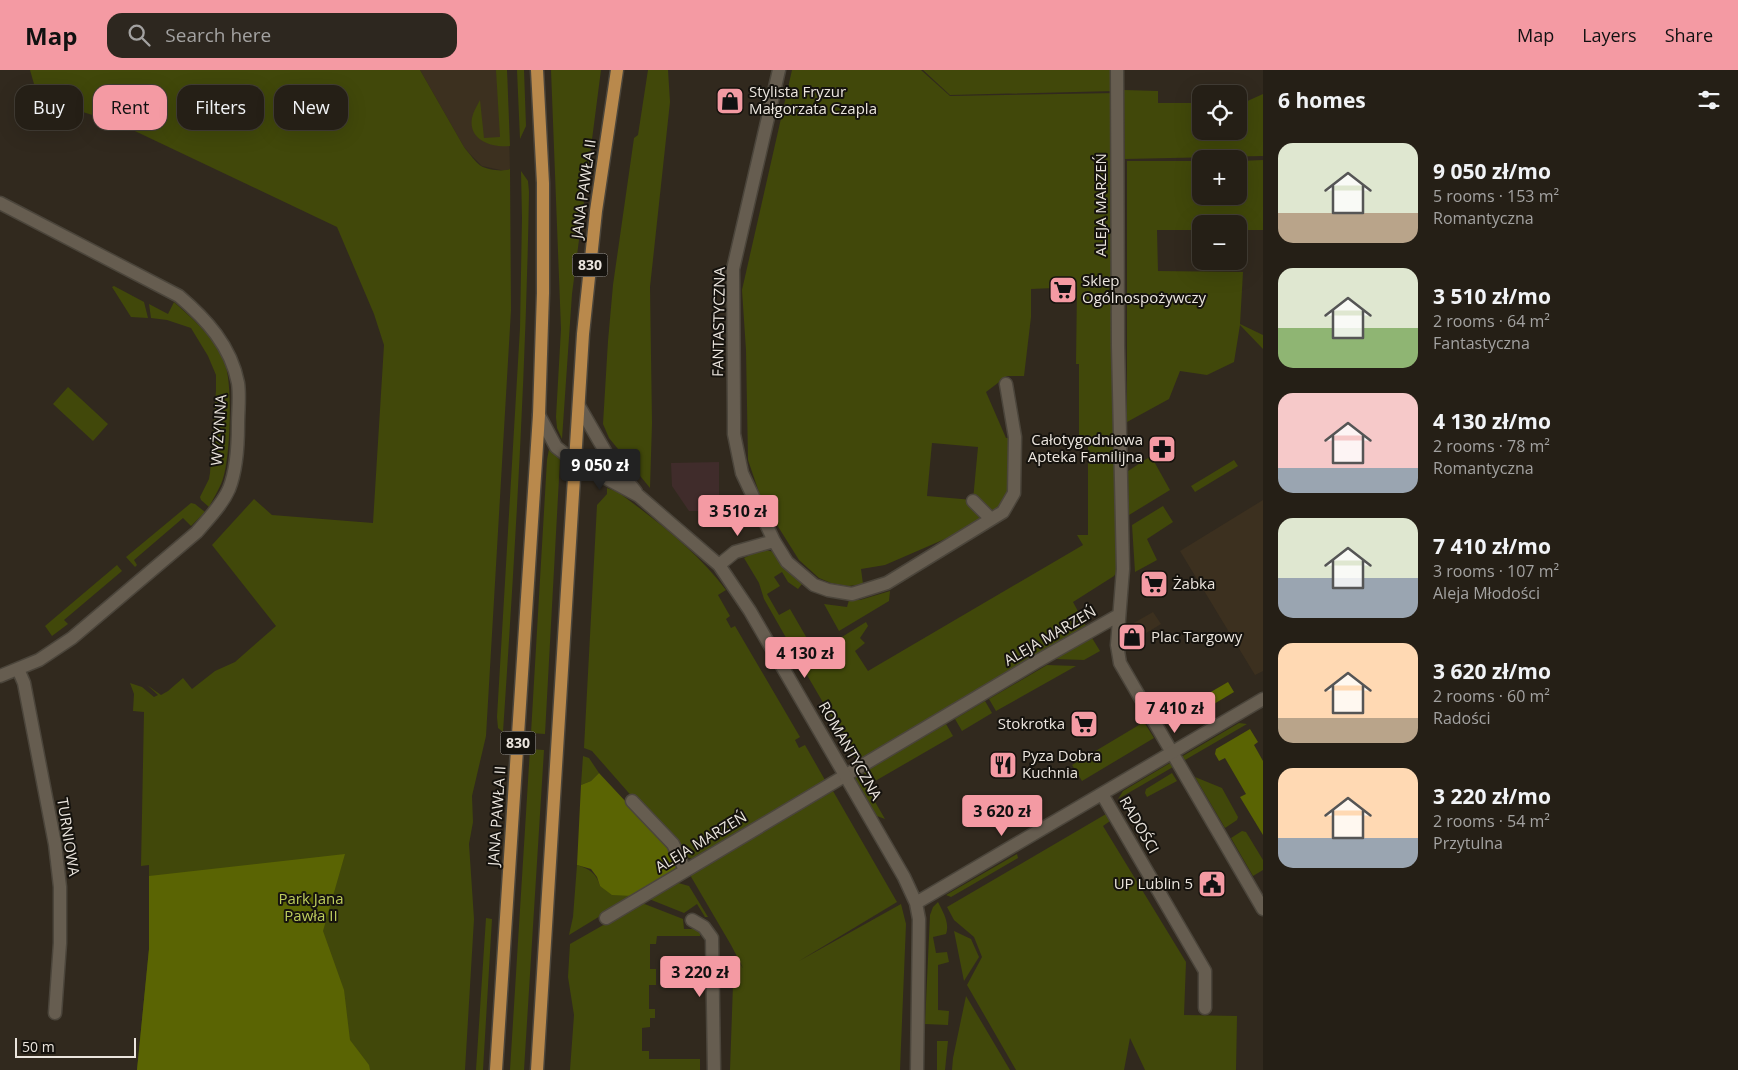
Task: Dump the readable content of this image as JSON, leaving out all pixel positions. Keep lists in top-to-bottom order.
{
  "streets": {
    "main road": ["JANA PAWŁA II", "830"],
    "street": [
      "ALEJA MARZEŃ",
      "FANTASTYCZNA",
      "WYŻYNNA",
      "ROMANTYCZNA",
      "RADOŚCI",
      "TURNIOWA"
    ]
  },
  "crossings": [
    ["JANA PAWŁA II", "ROMANTYCZNA"],
    ["ALEJA MARZEŃ", "ROMANTYCZNA"],
    ["WYŻYNNA", "TURNIOWA"],
    ["ROMANTYCZNA", "RADOŚCI"]
  ],
  "parks": ["Park Jana Pawła II"],
  "places": {
    "shop": ["Stylista Fryzur Małgorzata Czapla", "Plac Targowy"],
    "supermarket": ["Sklep Ogólnospożywczy", "Żabka", "Stokrotka"],
    "pharmacy": ["Całotygodniowa Apteka Familijna"],
    "restaurant": ["Pyza Dobra Kuchnia"],
    "public building": ["UP Lublin 5"]
  },
  "scale_bar": "50 m",
  "page": {
    "header": "Map",
    "search": "Search here",
    "nav": ["Map", "Layers", "Share"],
    "heading": "6 homes",
    "map_buttons": ["+", "−"],
    "chip": [
      "Buy",
      "Rent",
      "Filters",
      "New"
    ],
    "list": [
      {
        "name": "9 050 zł/mo",
        "note": "5 rooms · 153 m² · Romantyczna"
      },
      {
        "name": "3 510 zł/mo",
        "note": "2 rooms · 64 m² · Fantastyczna"
      },
      {
        "name": "4 130 zł/mo",
        "note": "2 rooms · 78 m² · Romantyczna"
      },
      {
        "name": "7 410 zł/mo",
        "note": "3 rooms · 107 m² · Aleja Młodości"
      },
      {
        "name": "3 620 zł/mo",
        "note": "2 rooms · 60 m² · Radości"
      },
      {
        "name": "3 220 zł/mo",
        "note": "2 rooms · 54 m² · Przytulna"
      }
    ],
    "price": [
      "9 050 zł",
      "3 510 zł",
      "4 130 zł",
      "7 410 zł",
      "3 620 zł",
      "3 220 zł"
    ],
    "scale": "50 m"
  }
}
